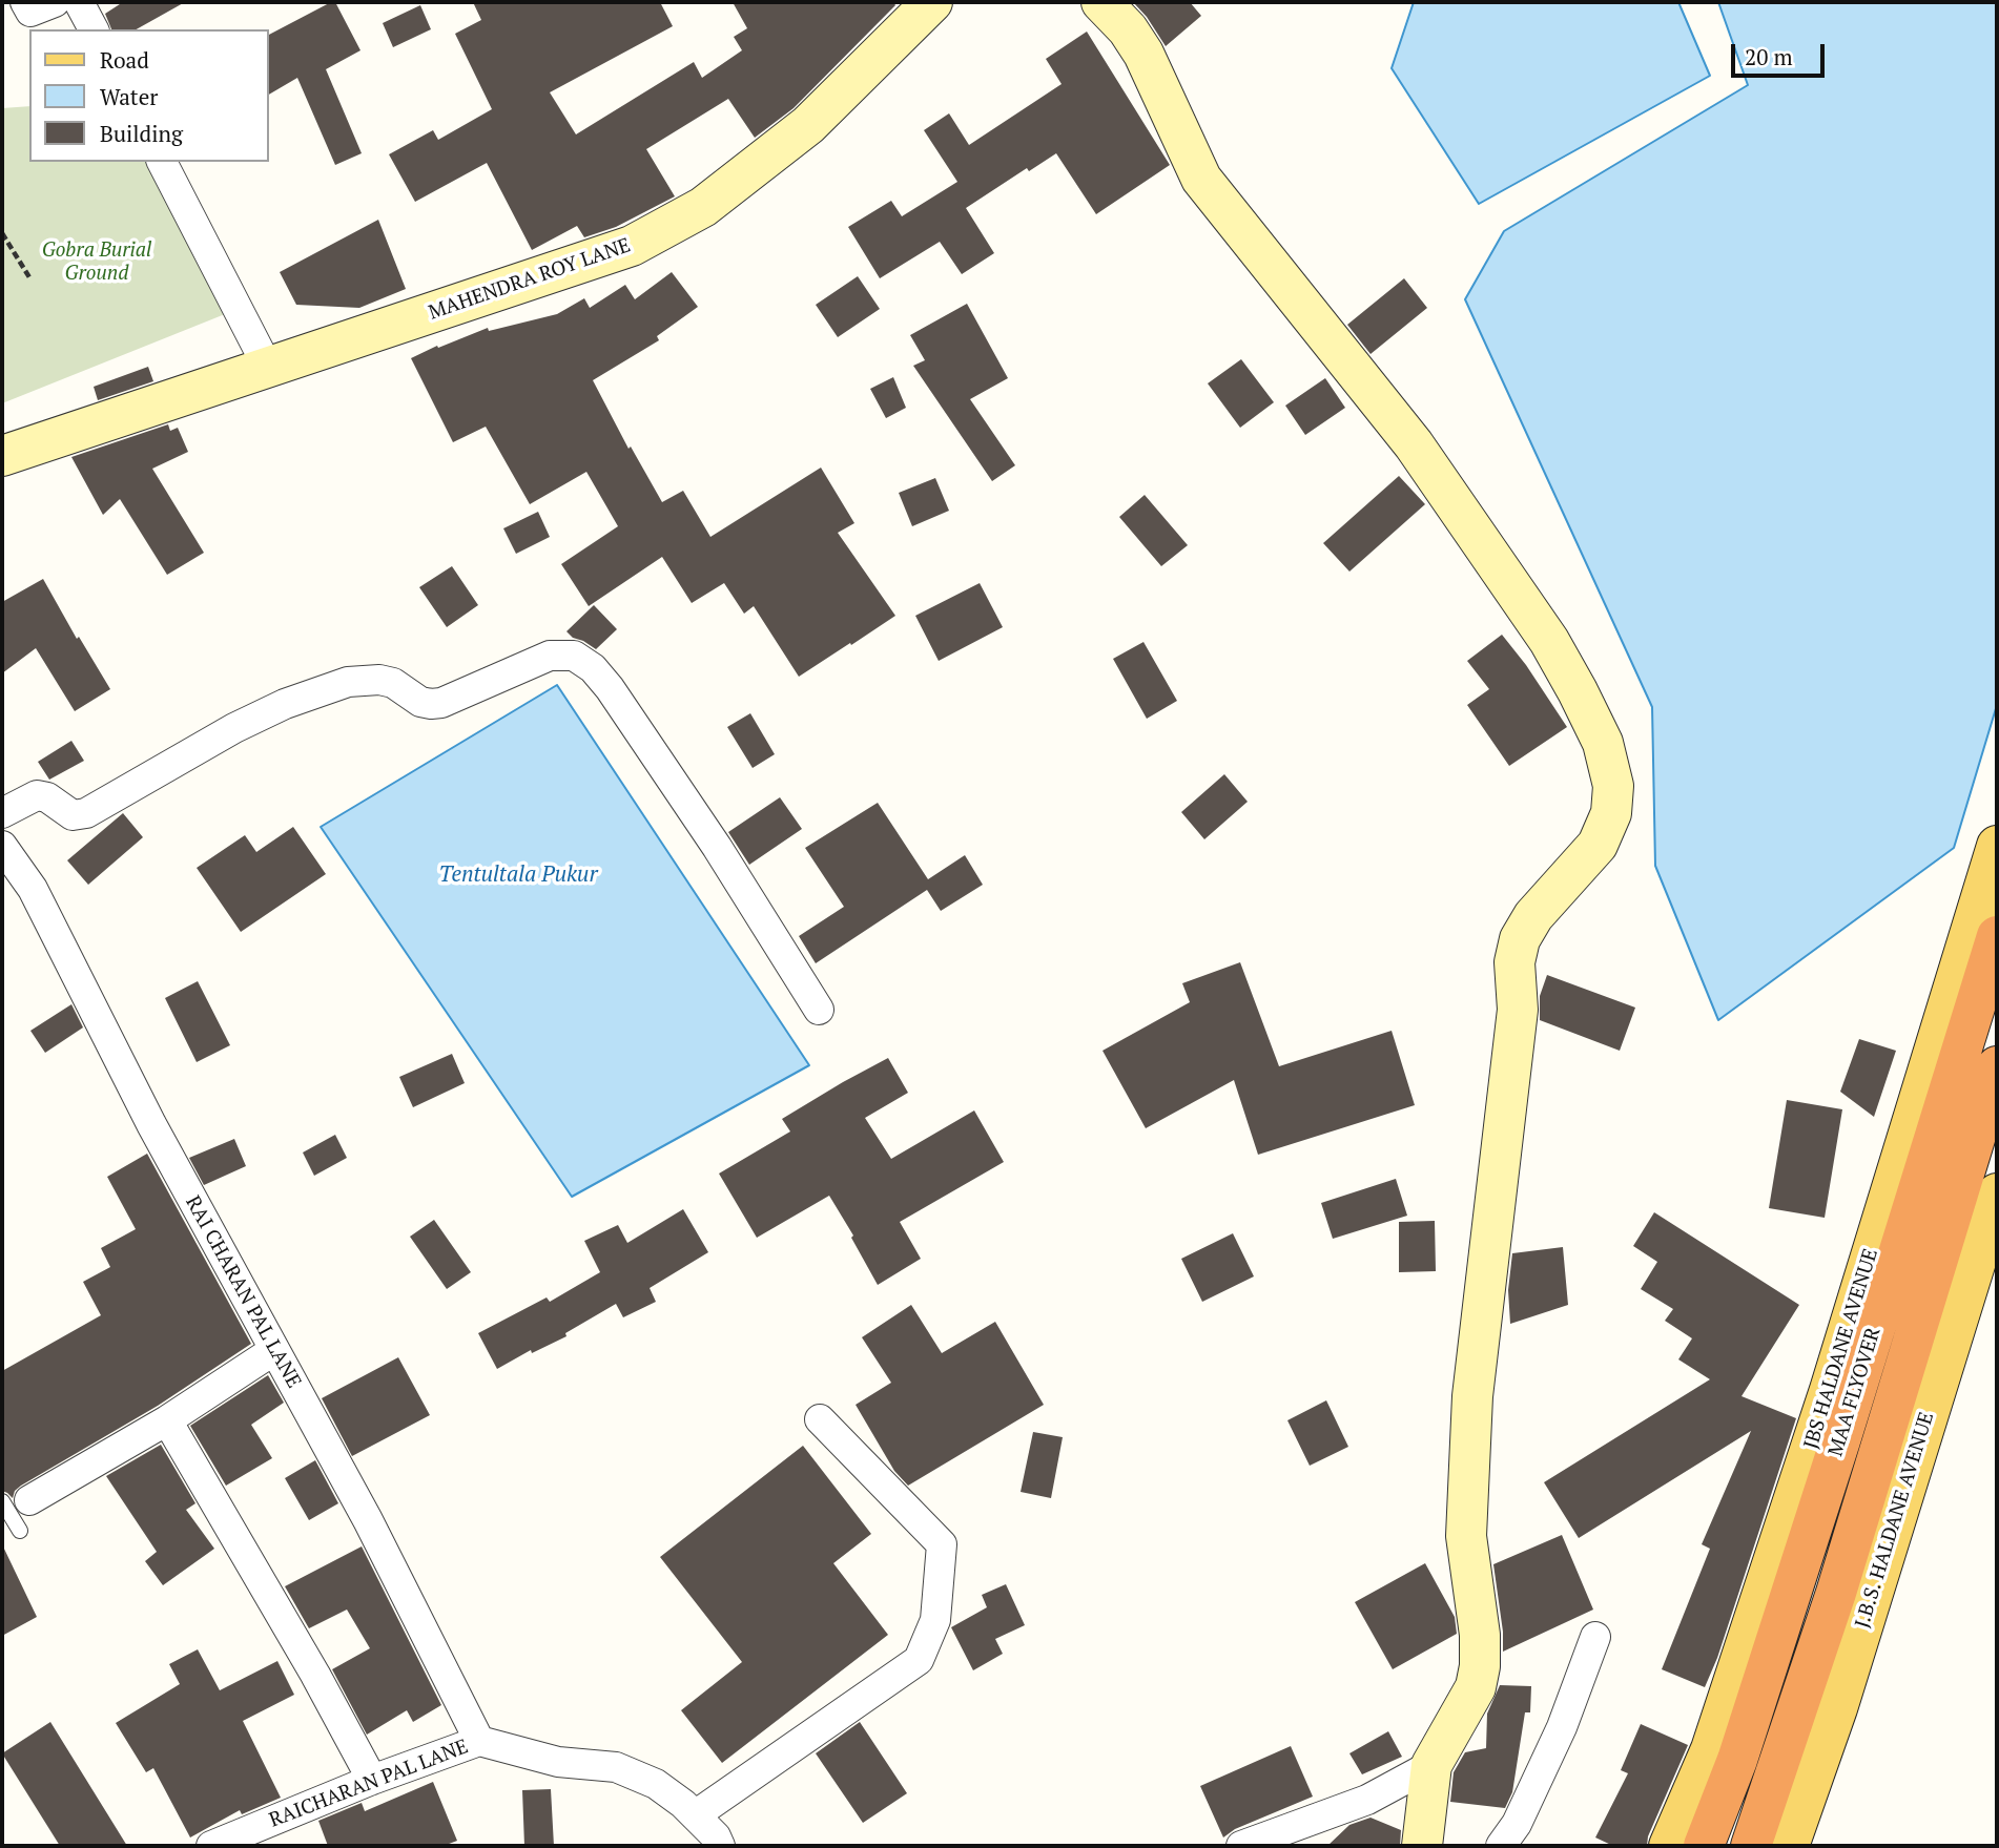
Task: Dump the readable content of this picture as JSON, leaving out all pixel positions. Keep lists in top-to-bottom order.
{
  "streets": {
    "highway": ["MAA FLYOVER"],
    "main road": ["JBS HALDANE AVENUE", "J.B.S. HALDANE AVENUE"],
    "street": ["MAHENDRA ROY LANE", "RAI CHARAN PAL LANE", "RAICHARAN PAL LANE"]
  },
  "crossings": [
    ["RAI CHARAN PAL LANE", "RAICHARAN PAL LANE"]
  ],
  "water": ["Tentultala Pukur"],
  "parks": ["Gobra Burial Ground"],
  "legend": ["Road", "Water", "Building"],
  "scale_bar": "20 m"
}
